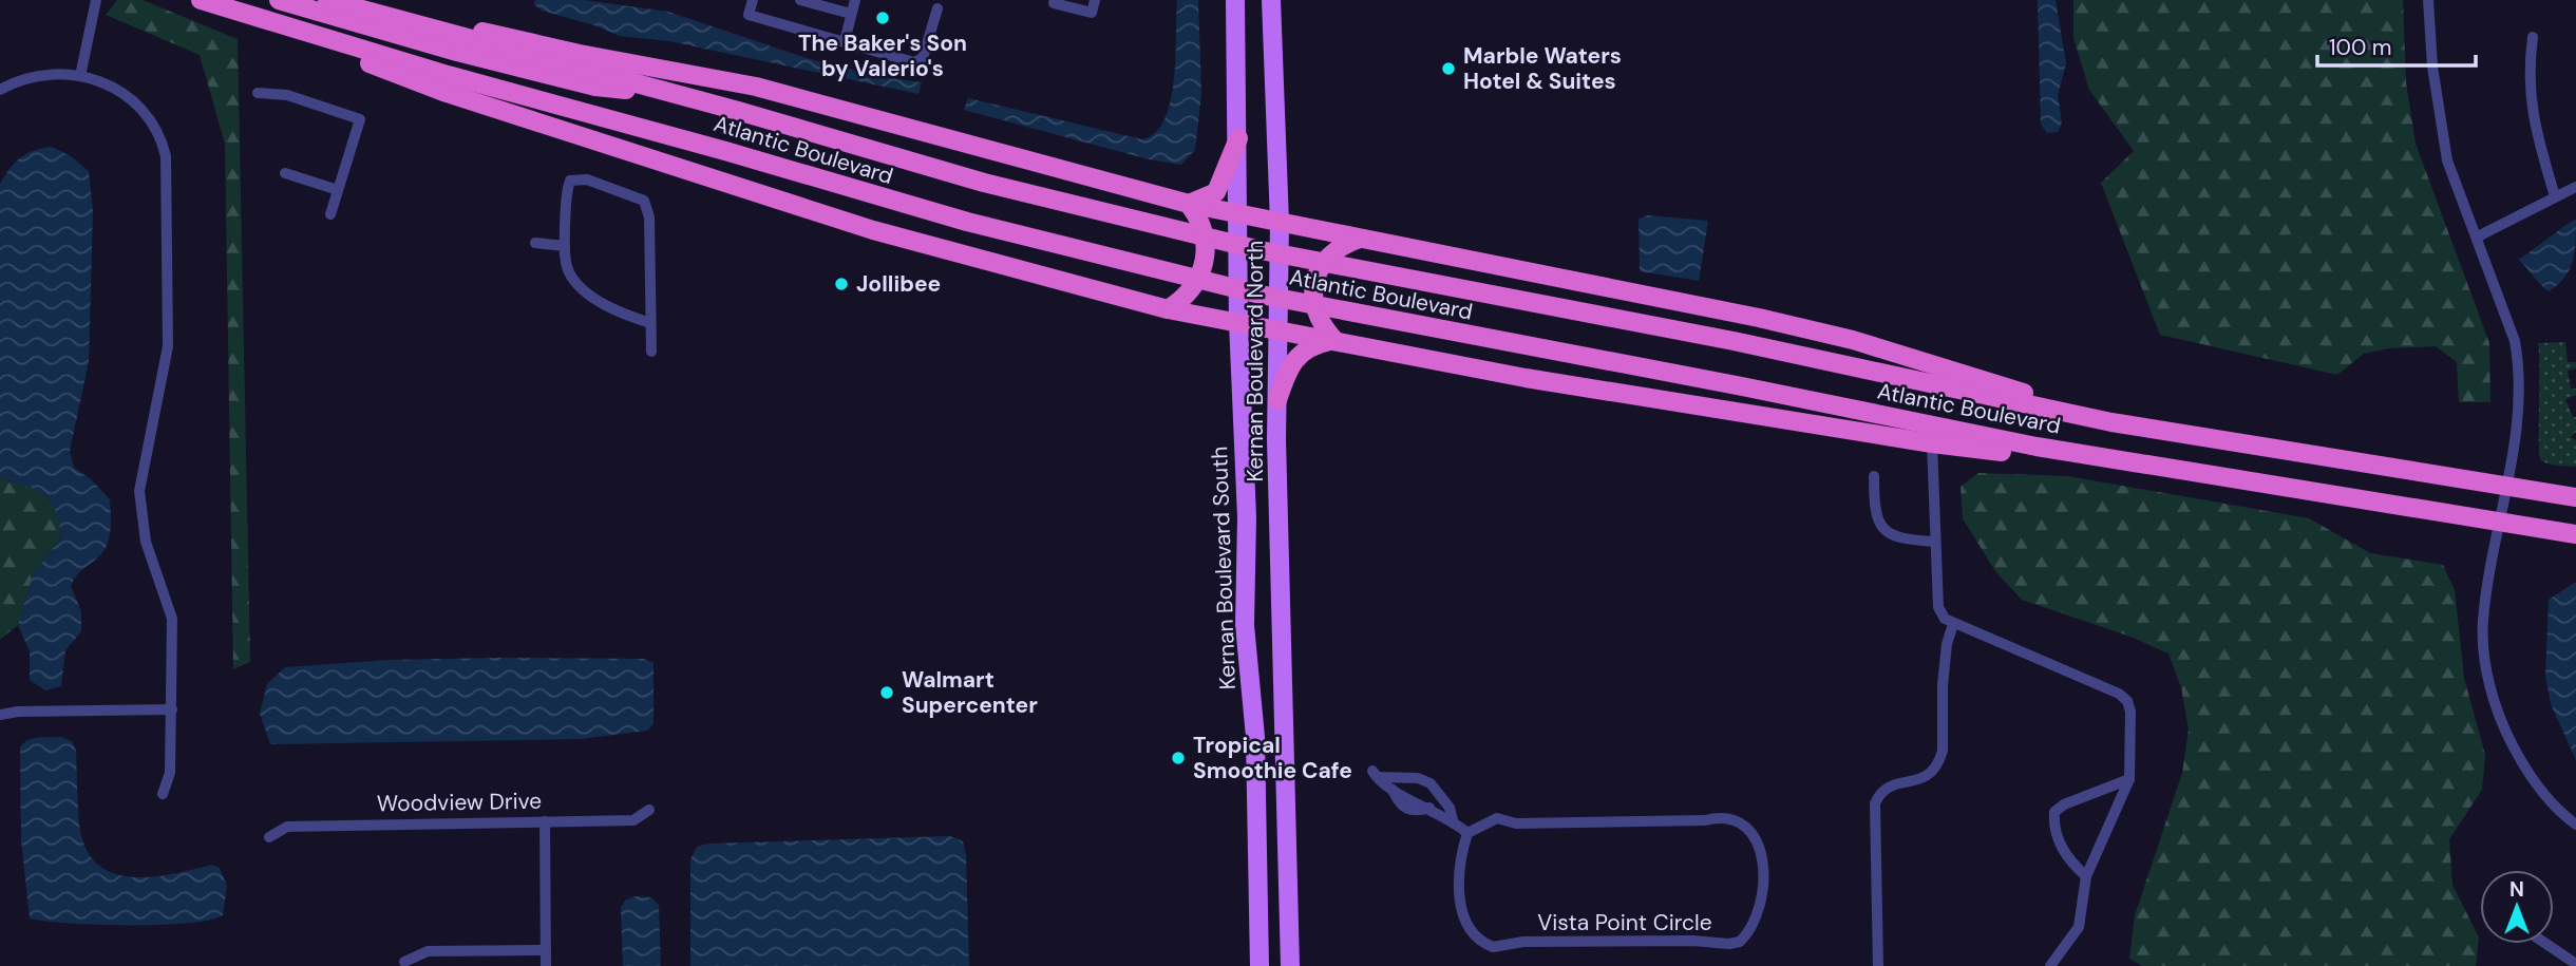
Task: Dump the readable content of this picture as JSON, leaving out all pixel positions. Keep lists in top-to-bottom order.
{
  "streets": {
    "highway": ["Atlantic Boulevard"],
    "main road": ["Kernan Boulevard North", "Kernan Boulevard South"],
    "street": ["Woodview Drive", "Vista Point Circle"]
  },
  "crossings": [
    ["Kernan Boulevard North", "Kernan Boulevard South"]
  ],
  "places": [
    "The Baker's Son by Valerio's",
    "Marble Waters Hotel & Suites",
    "Jollibee",
    "Walmart Supercenter",
    "Tropical Smoothie Cafe"
  ],
  "scale_bar": "100 m",
  "north": "top"
}
